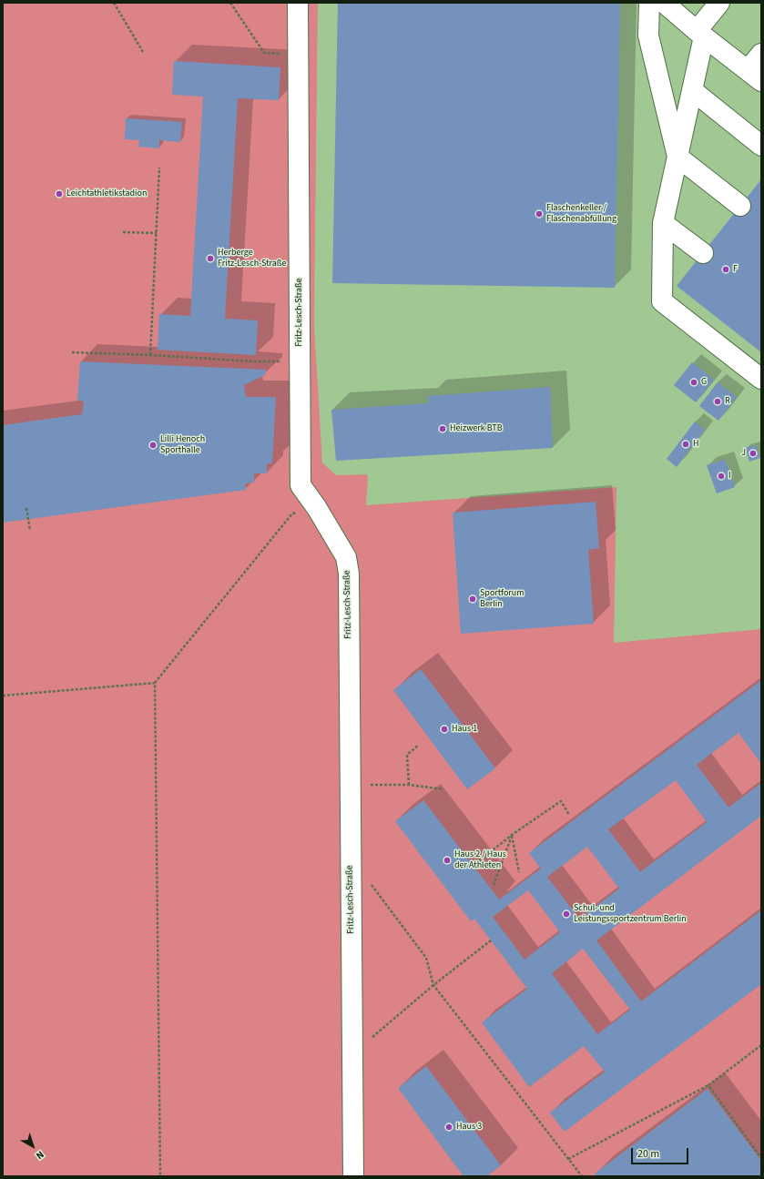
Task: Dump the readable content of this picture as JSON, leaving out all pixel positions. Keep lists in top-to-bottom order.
{
  "streets": {
    "street": ["Fritz-Lesch-Straße"]
  },
  "places": [
    "Leichtathletikstadion",
    "Flaschenkeller / Flaschenabfüllung",
    "Herberge Fritz-Lesch-Straße",
    "F",
    "G",
    "R",
    "Heizwerk BTB",
    "H",
    "Lilli Henoch Sporthalle",
    "J",
    "I",
    "Sportforum Berlin",
    "Haus 1",
    "Haus 2 / Haus der Athleten",
    "Schul- und Leistungssportzentrum Berlin",
    "Haus 3"
  ],
  "scale_bar": "20 m",
  "north": "bottom right"
}
